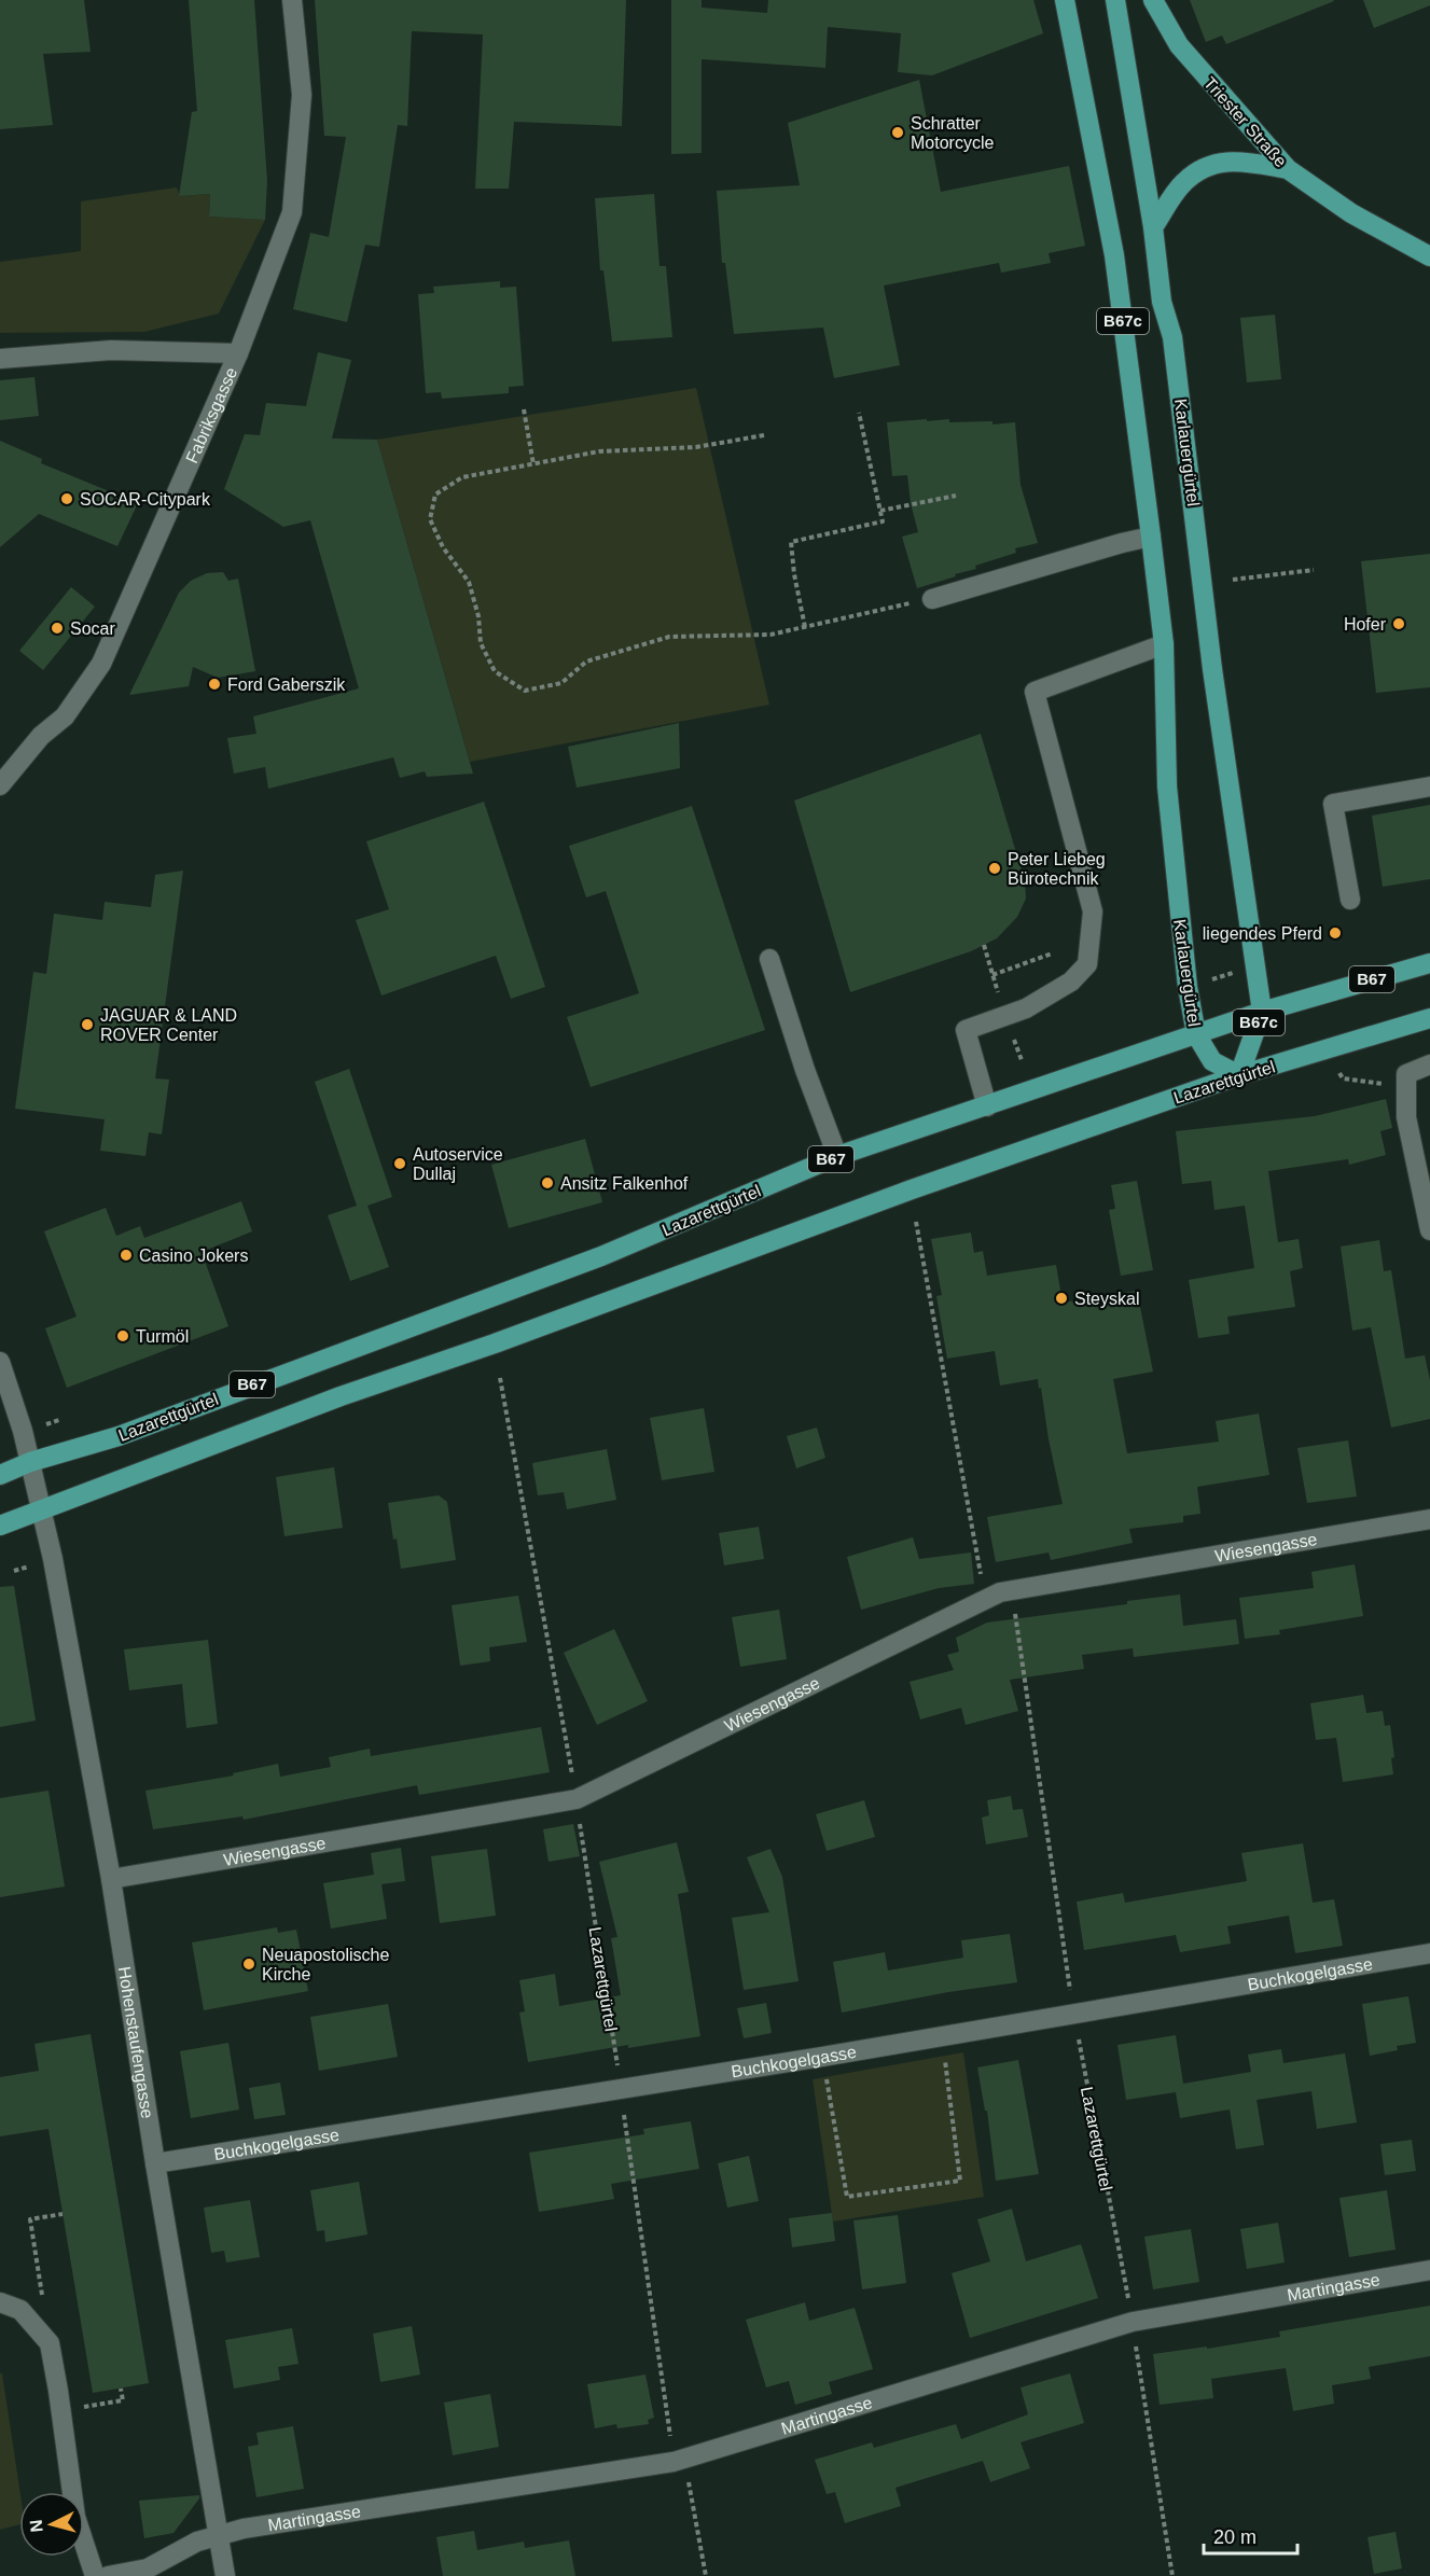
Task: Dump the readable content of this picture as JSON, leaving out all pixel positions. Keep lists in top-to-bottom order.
{
  "streets": {
    "main road": [
      "Triester Straße",
      "B67c",
      "Karlauergürtel",
      "B67",
      "Lazarettgürtel"
    ],
    "street": [
      "Fabriksgasse",
      "Wiesengasse",
      "Buchkogelgasse",
      "Hohenstaufengasse",
      "Martingasse"
    ]
  },
  "crossings": [
    ["Karlauergürtel", "Lazarettgürtel"],
    ["Lazarettgürtel", "Wiesengasse"],
    ["Lazarettgürtel", "Buchkogelgasse"],
    ["Lazarettgürtel", "Hohenstaufengasse"],
    ["Lazarettgürtel", "Martingasse"],
    ["Wiesengasse", "Hohenstaufengasse"],
    ["Buchkogelgasse", "Hohenstaufengasse"],
    ["Hohenstaufengasse", "Martingasse"]
  ],
  "places": [
    "Schratter Motorcycle",
    "SOCAR-Citypark",
    "Hofer",
    "Socar",
    "Ford Gaberszik",
    "Peter Liebeg Bürotechnik",
    "liegendes Pferd",
    "JAGUAR & LAND ROVER Center",
    "Autoservice Dullaj",
    "Ansitz Falkenhof",
    "Casino Jokers",
    "Steyskal",
    "Turmöl",
    "Neuapostolische Kirche"
  ],
  "scale_bar": "20 m",
  "north": "left"
}
